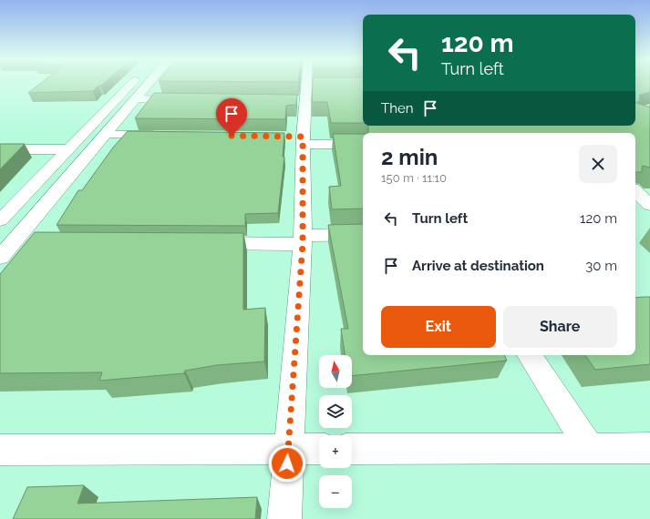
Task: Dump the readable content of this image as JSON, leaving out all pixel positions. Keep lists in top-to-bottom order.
{
  "north": "top",
  "page": {
    "turn": ["120 m", "Turn left"],
    "then": "Then",
    "heading": ["2 min", "150 m · 11:10"],
    "list": [
      {
        "name": "Turn left",
        "value": "120 m"
      },
      {
        "name": "Arrive at destination",
        "value": "30 m"
      }
    ],
    "buttons": ["Exit", "Share"],
    "map_buttons": ["+", "−"]
  }
}
